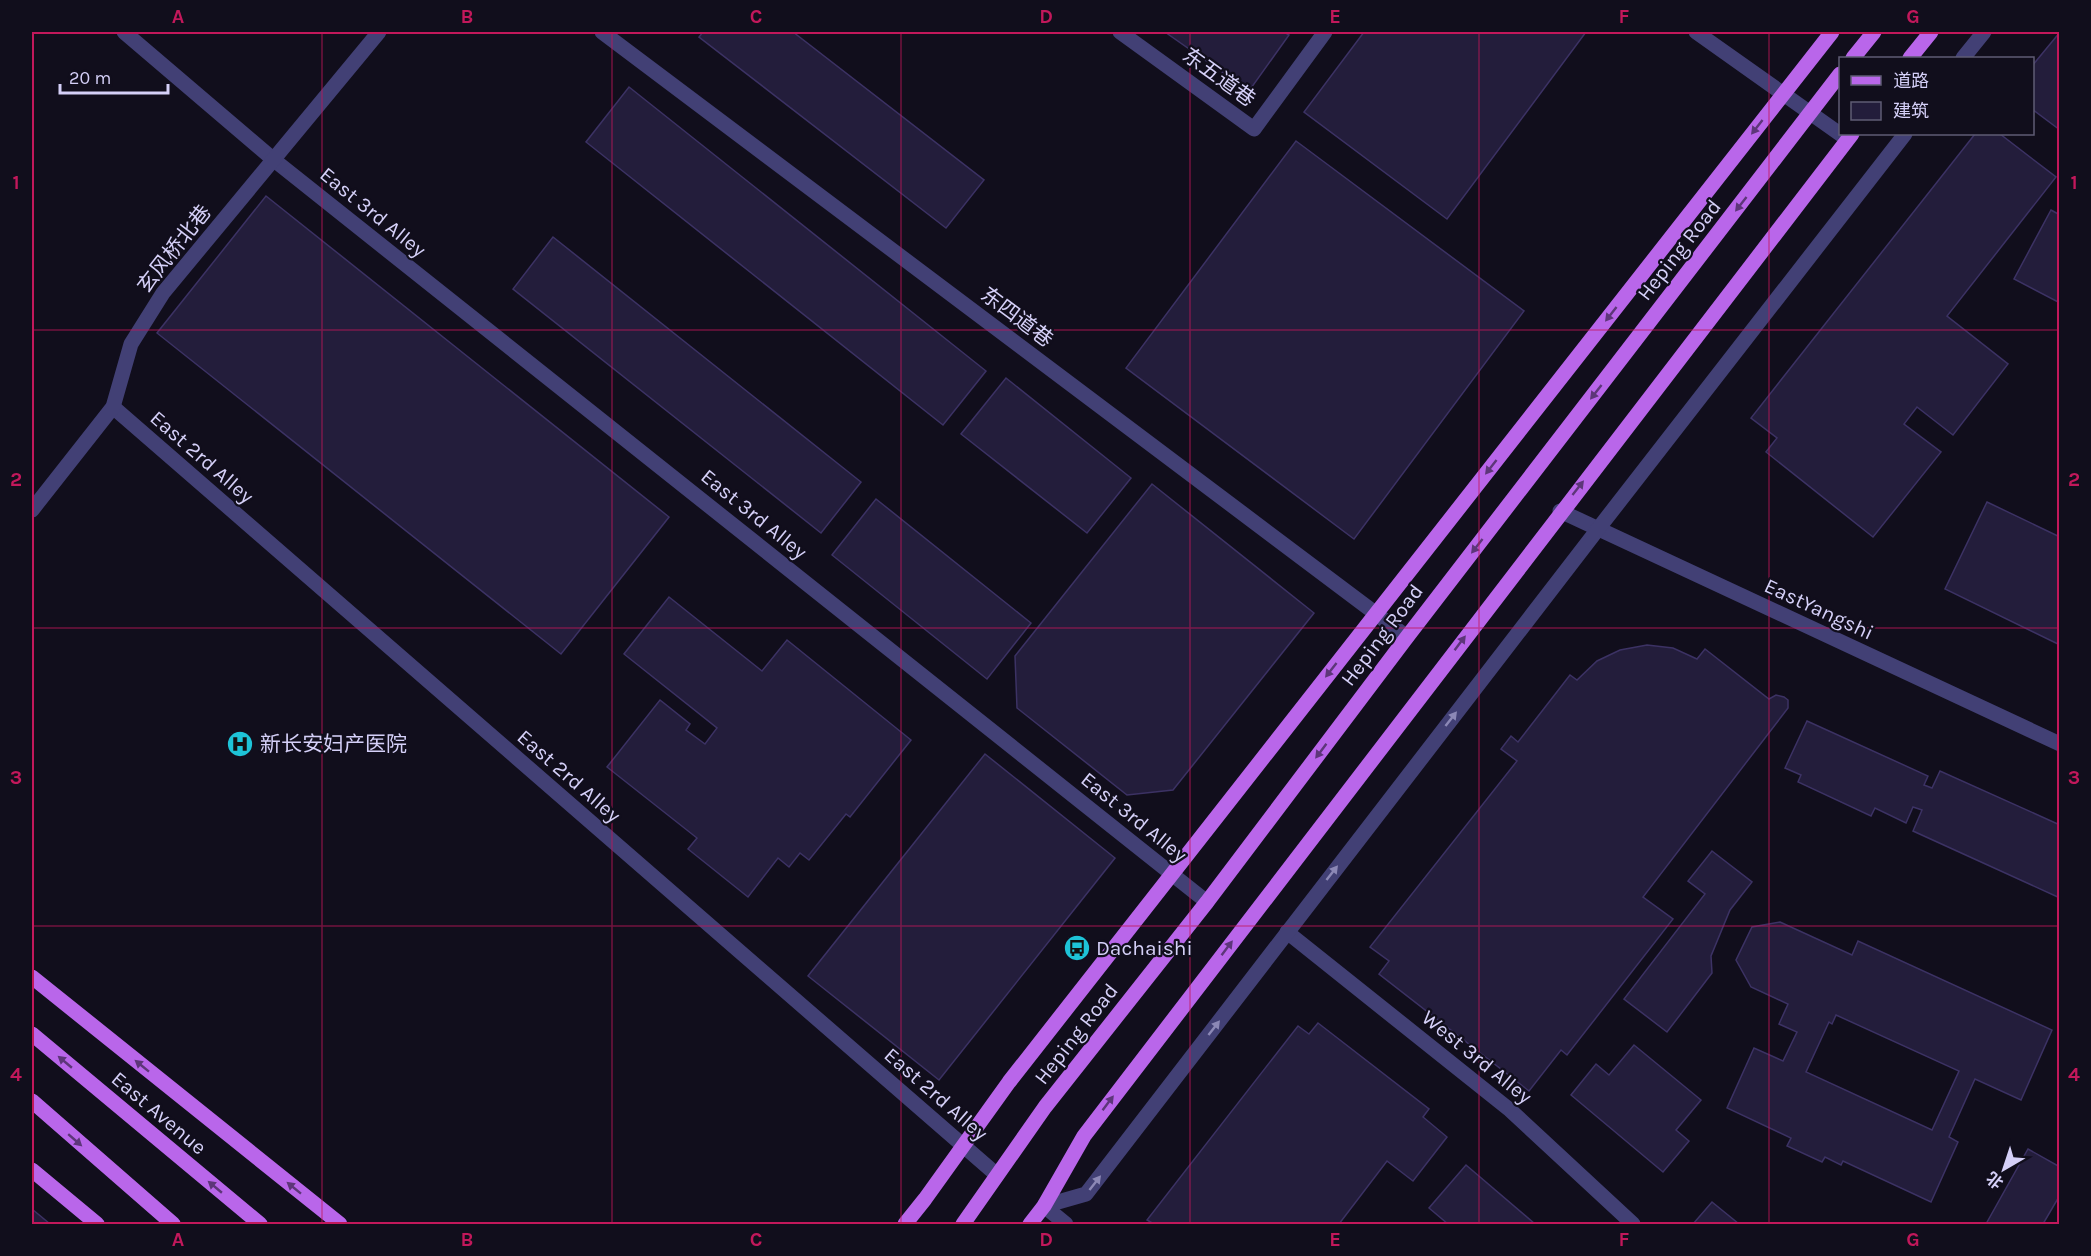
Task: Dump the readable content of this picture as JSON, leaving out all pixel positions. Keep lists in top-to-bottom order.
{
  "streets": {
    "main road": ["Heping Road", "East Avenue"],
    "street": [
      "东五道巷",
      "East 3rd Alley",
      "玄风桥北巷",
      "东四道巷",
      "East 2rd Alley",
      "EastYangshi",
      "West 3rd Alley"
    ]
  },
  "crossings": [
    ["East 3rd Alley", "玄风桥北巷"],
    ["East 3rd Alley", "Heping Road"],
    ["玄风桥北巷", "East 2rd Alley"],
    ["Heping Road", "东四道巷"],
    ["Heping Road", "East 2rd Alley"]
  ],
  "places": {
    "hospital": ["新长安妇产医院"],
    "bus stop": ["Dachaishi"]
  },
  "legend": ["道路", "建筑"],
  "scale_bar": "20 m",
  "north": "bottom left",
  "grid": {
    "columns": [
      "A",
      "B",
      "C",
      "D",
      "E",
      "F",
      "G"
    ],
    "rows": [
      "1",
      "2",
      "3",
      "4"
    ]
  }
}
